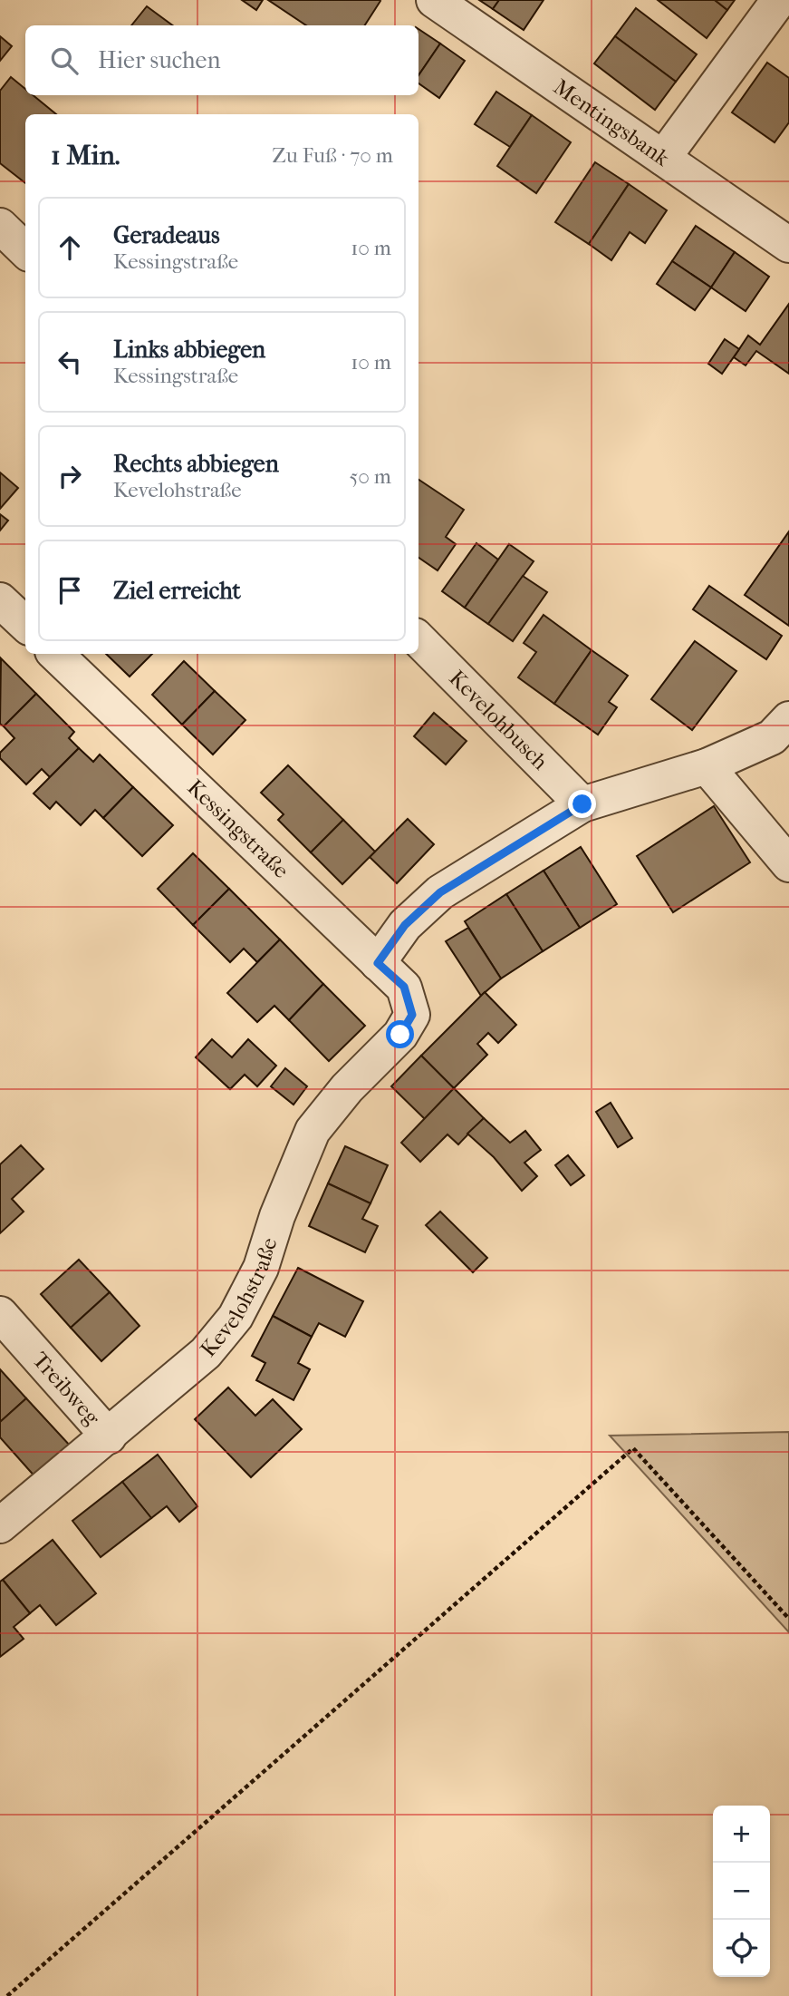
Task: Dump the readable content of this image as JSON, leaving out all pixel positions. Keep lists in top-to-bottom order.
{
  "streets": {
    "street": [
      "Mentingsbank",
      "Kevelohbusch",
      "Kessingstraße",
      "Kevelohstraße",
      "Treibweg"
    ]
  },
  "crossings": [
    ["Kessingstraße", "Kevelohstraße"],
    ["Kevelohstraße", "Treibweg"]
  ],
  "page": {
    "search": "Hier suchen",
    "heading": ["1 Min.", "Zu Fuß · 70 m"],
    "list": [
      ["Geradeaus", "Kessingstraße", "10 m"],
      ["Links abbiegen", "Kessingstraße", "10 m"],
      ["Rechts abbiegen", "Kevelohstraße", "50 m"],
      "Ziel erreicht"
    ],
    "map_buttons": ["+", "−"]
  }
}
